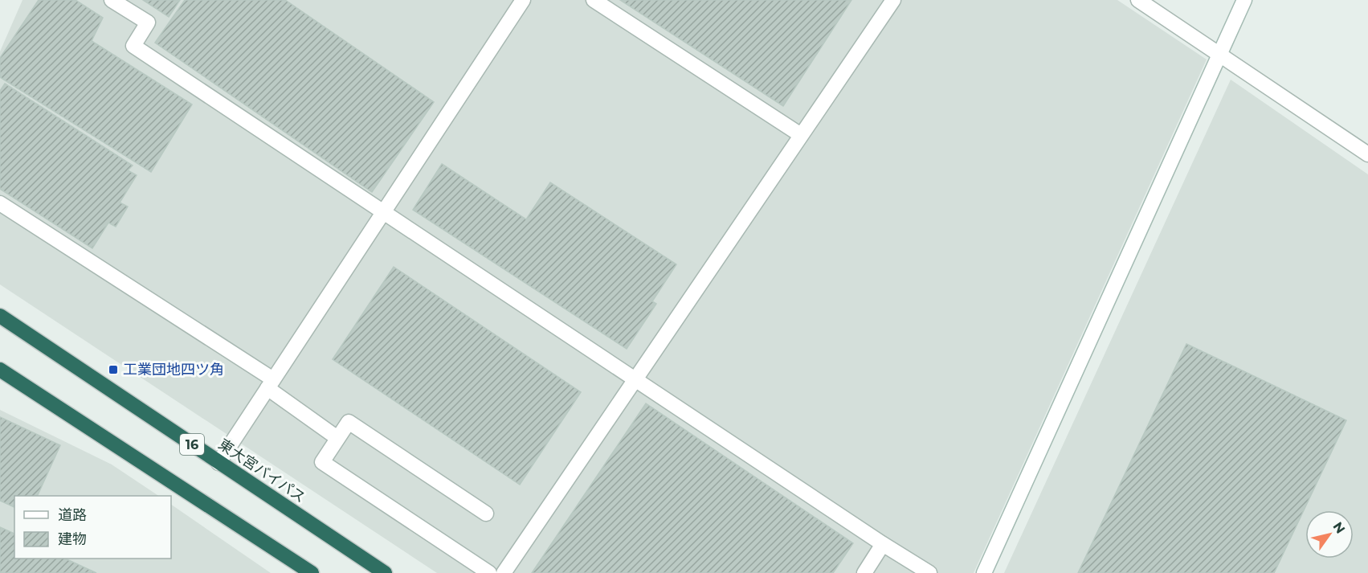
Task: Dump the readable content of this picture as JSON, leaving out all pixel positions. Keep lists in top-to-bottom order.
{
  "streets": {
    "highway": ["16", "東大宮バイパス"]
  },
  "places": {
    "transit": ["工業団地四ツ角"]
  },
  "legend": ["道路", "建物"],
  "north": "top right"
}
